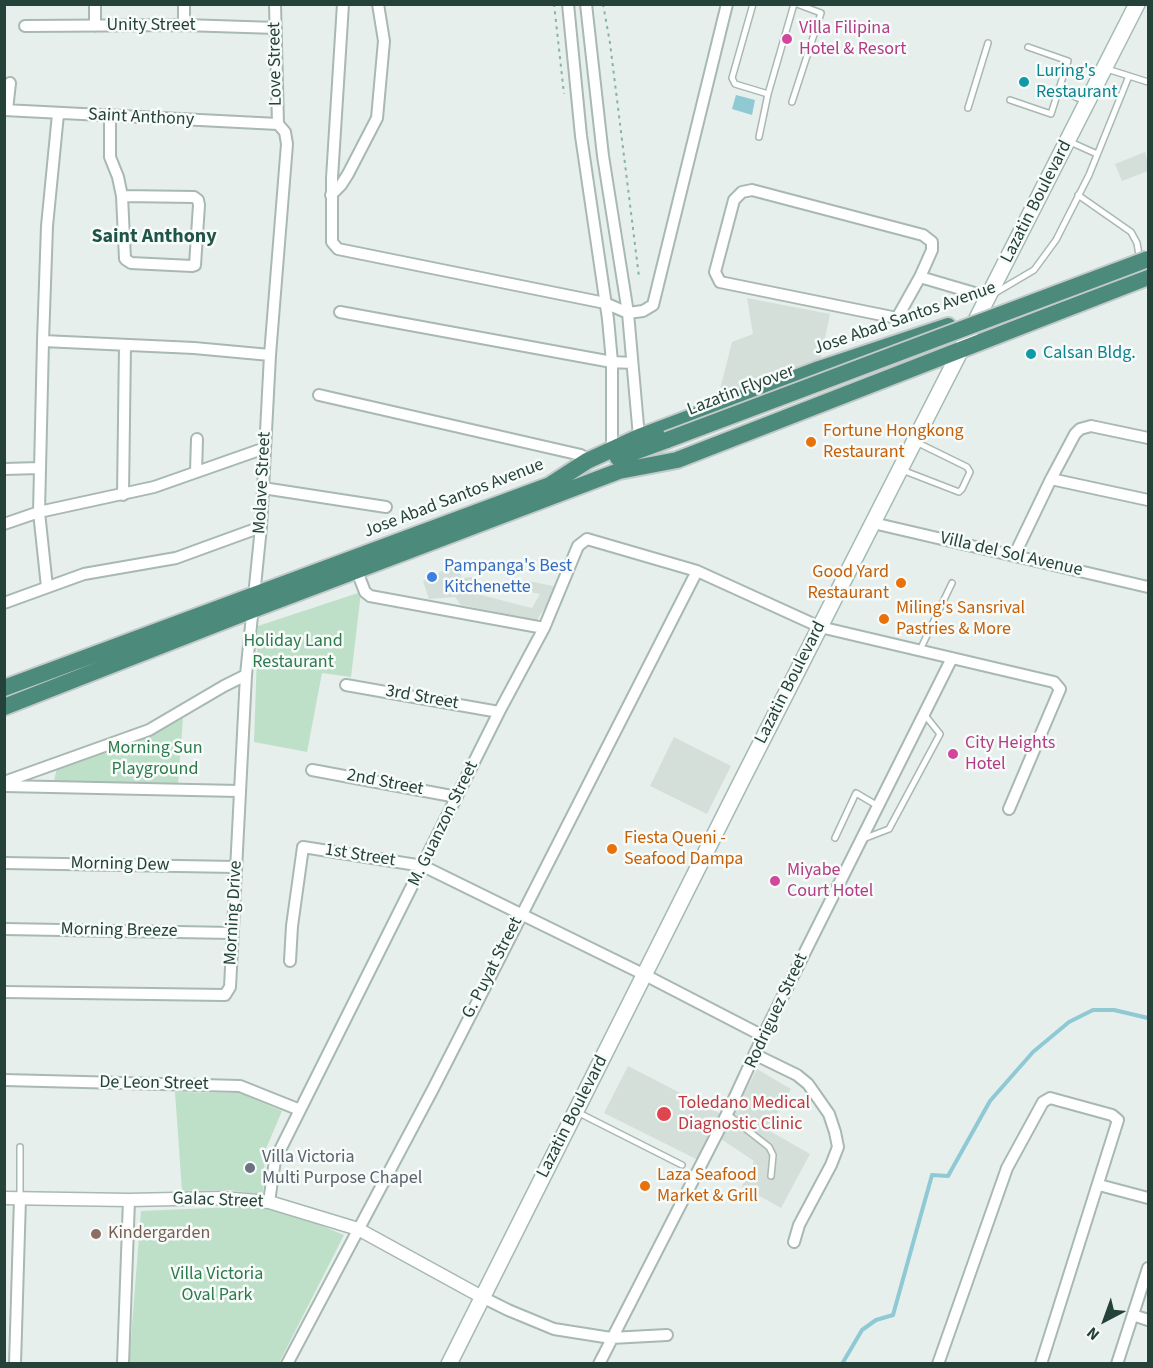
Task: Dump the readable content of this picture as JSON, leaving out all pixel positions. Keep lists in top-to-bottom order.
{
  "streets": {
    "highway": ["Jose Abad Santos Avenue", "Lazatin Flyover"],
    "main road": ["Lazatin Boulevard"],
    "street": [
      "Unity Street",
      "Love Street",
      "Saint Anthony",
      "Molave Street",
      "Villa del Sol Avenue",
      "3rd Street",
      "2nd Street",
      "M. Guanzon Street",
      "1st Street",
      "Morning Dew",
      "Morning Drive",
      "Morning Breeze",
      "G. Puyat Street",
      "Rodriguez Street",
      "De Leon Street",
      "Galac Street"
    ]
  },
  "crossings": [
    ["Unity Street", "Love Street"],
    ["Love Street", "Saint Anthony"],
    ["Love Street", "Molave Street"],
    ["Lazatin Boulevard", "Jose Abad Santos Avenue"],
    ["Lazatin Boulevard", "Villa del Sol Avenue"],
    ["Lazatin Boulevard", "Galac Street"],
    ["Jose Abad Santos Avenue", "Lazatin Flyover"],
    ["Jose Abad Santos Avenue", "Molave Street"],
    ["Jose Abad Santos Avenue", "Morning Drive"],
    ["Molave Street", "Morning Drive"],
    ["3rd Street", "M. Guanzon Street"],
    ["2nd Street", "M. Guanzon Street"],
    ["M. Guanzon Street", "1st Street"],
    ["M. Guanzon Street", "G. Puyat Street"],
    ["M. Guanzon Street", "De Leon Street"],
    ["M. Guanzon Street", "Galac Street"],
    ["Morning Dew", "Morning Drive"],
    ["Morning Drive", "Morning Breeze"],
    ["G. Puyat Street", "Galac Street"]
  ],
  "districts": ["Saint Anthony"],
  "parks": ["Holiday Land Restaurant", "Morning Sun Playground", "Villa Victoria Oval Park"],
  "places": [
    "Villa Filipina Hotel & Resort",
    "Luring's Restaurant",
    "Calsan Bldg.",
    "Fortune Hongkong Restaurant",
    "Pampanga's Best Kitchenette",
    "Good Yard Restaurant",
    "Miling's Sansrival Pastries & More",
    "City Heights Hotel",
    "Fiesta Queni - Seafood Dampa",
    "Miyabe Court Hotel",
    "Toledano Medical Diagnostic Clinic",
    "Villa Victoria Multi Purpose Chapel",
    "Laza Seafood Market & Grill",
    "Kindergarden"
  ],
  "north": "bottom left"
}
